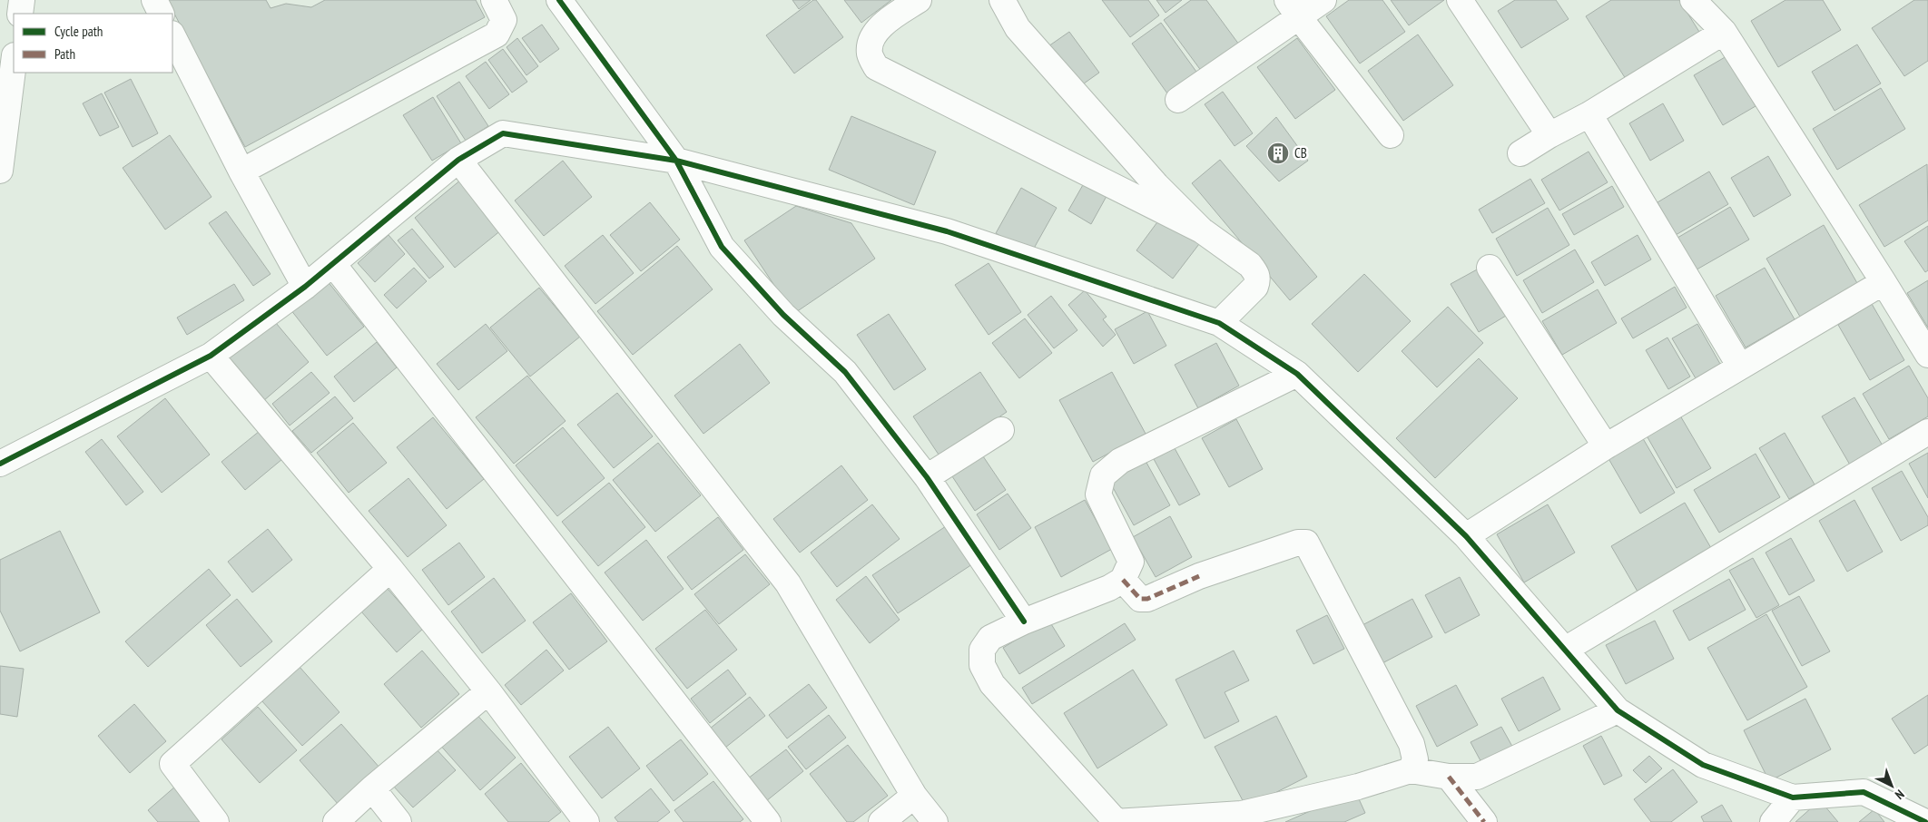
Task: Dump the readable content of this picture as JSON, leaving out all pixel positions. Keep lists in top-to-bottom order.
{
  "places": {
    "building": ["CB"]
  },
  "legend": ["Cycle path", "Path"],
  "north": "bottom right"
}
